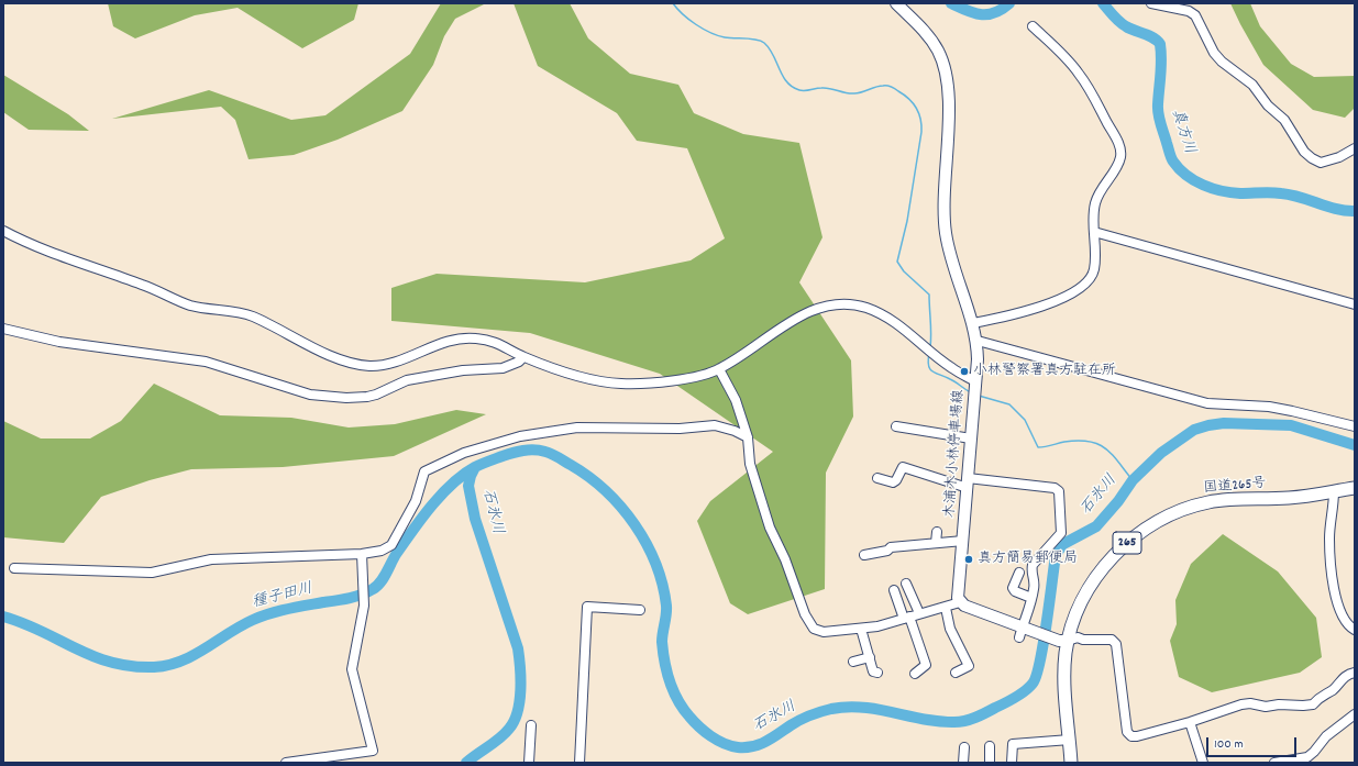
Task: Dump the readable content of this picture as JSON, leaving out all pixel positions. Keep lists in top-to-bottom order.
{
  "streets": {
    "highway": ["国道265号", "265"],
    "main road": ["木浦木小林停車場線"]
  },
  "water": ["真方川", "石氷川", "種子田川"],
  "places": ["小林警察署真方駐在所", "真方簡易郵便局"],
  "scale_bar": "100 m"
}
